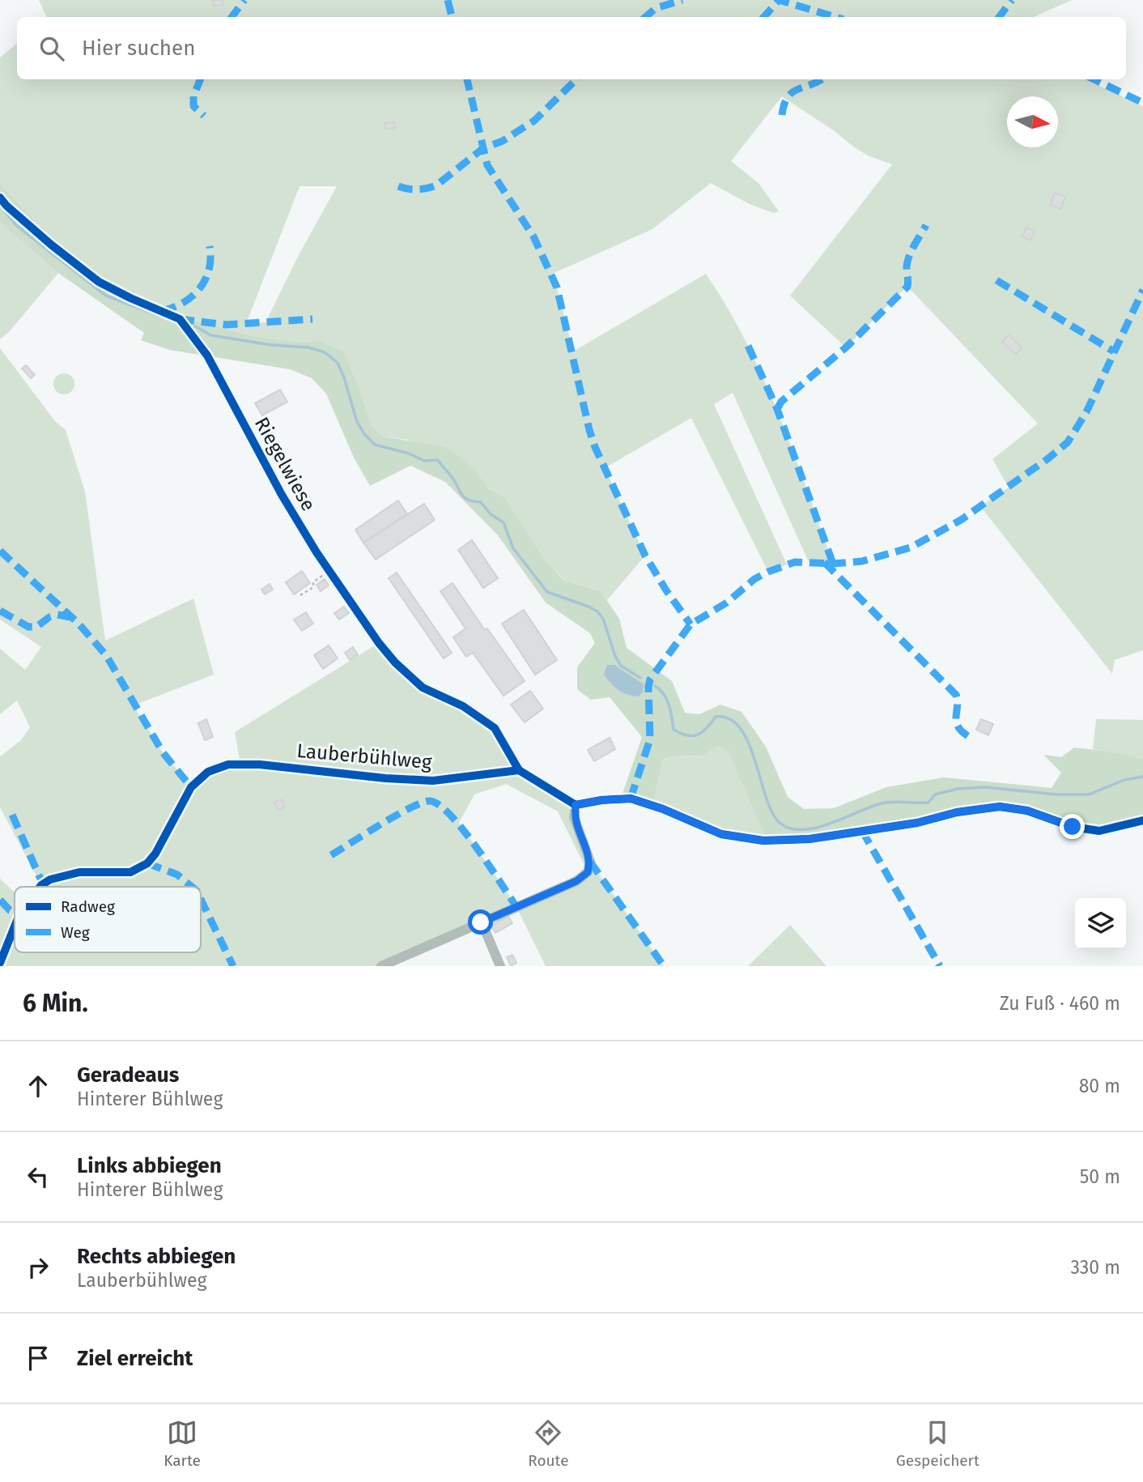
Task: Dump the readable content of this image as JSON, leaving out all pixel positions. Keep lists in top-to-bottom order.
{
  "streets": {
    "street": ["Riegelwiese", "Lauberbühlweg"]
  },
  "crossings": [
    ["Riegelwiese", "Lauberbühlweg"]
  ],
  "legend": ["Radweg", "Weg"],
  "north": "right",
  "page": {
    "search": "Hier suchen",
    "heading": ["6 Min.", "Zu Fuß · 460 m"],
    "list": [
      ["Geradeaus", "Hinterer Bühlweg", "80 m"],
      ["Links abbiegen", "Hinterer Bühlweg", "50 m"],
      ["Rechts abbiegen", "Lauberbühlweg", "330 m"],
      "Ziel erreicht"
    ],
    "nav": ["Karte", "Route", "Gespeichert"]
  }
}
